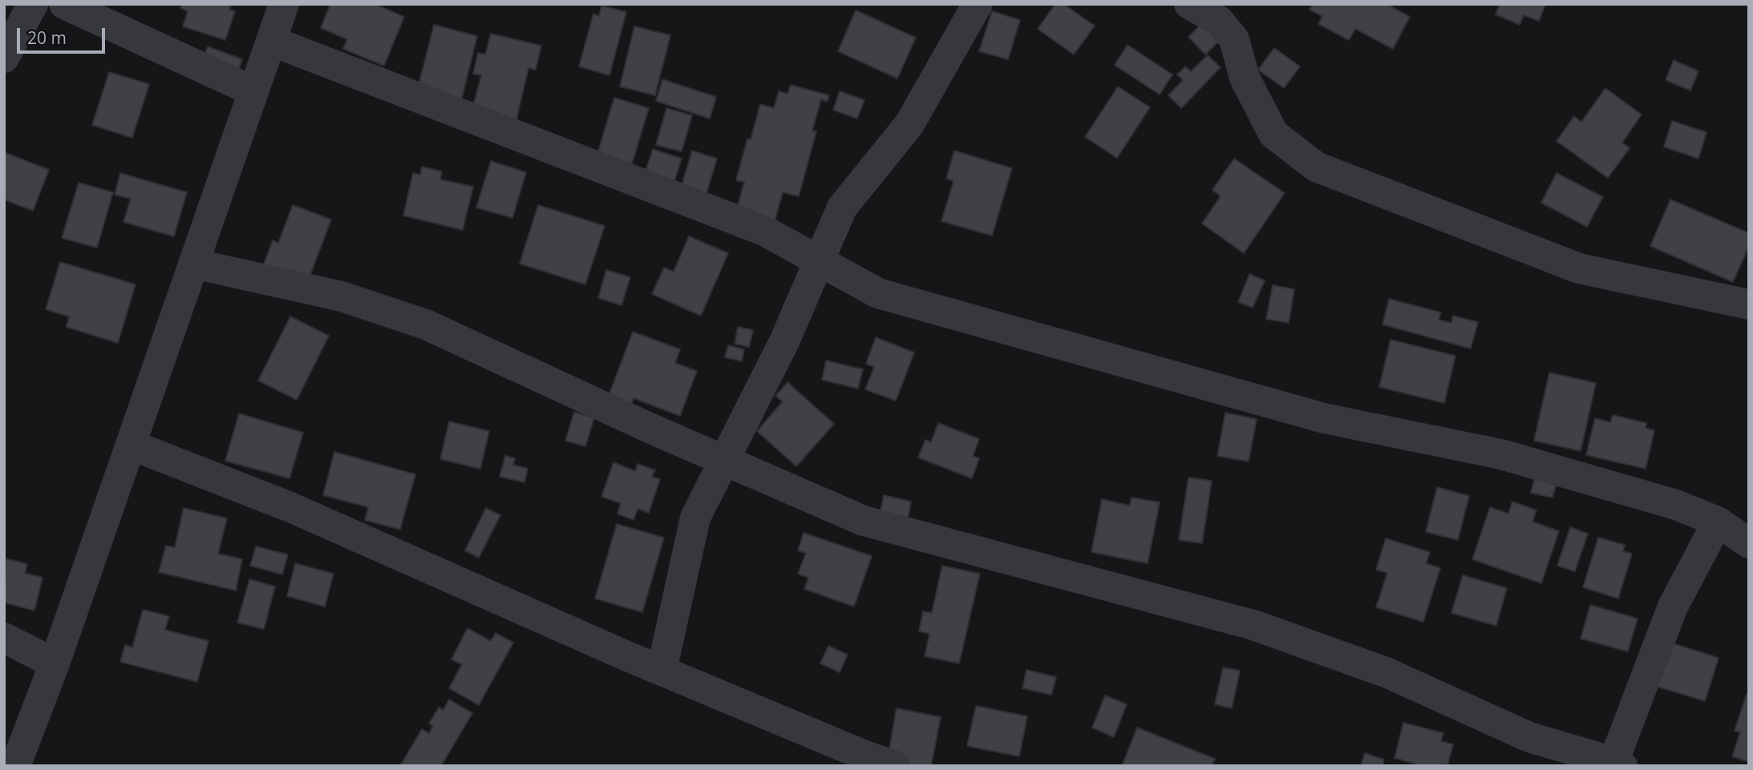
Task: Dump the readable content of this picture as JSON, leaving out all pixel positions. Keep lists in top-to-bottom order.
{
  "scale_bar": "20 m"
}
